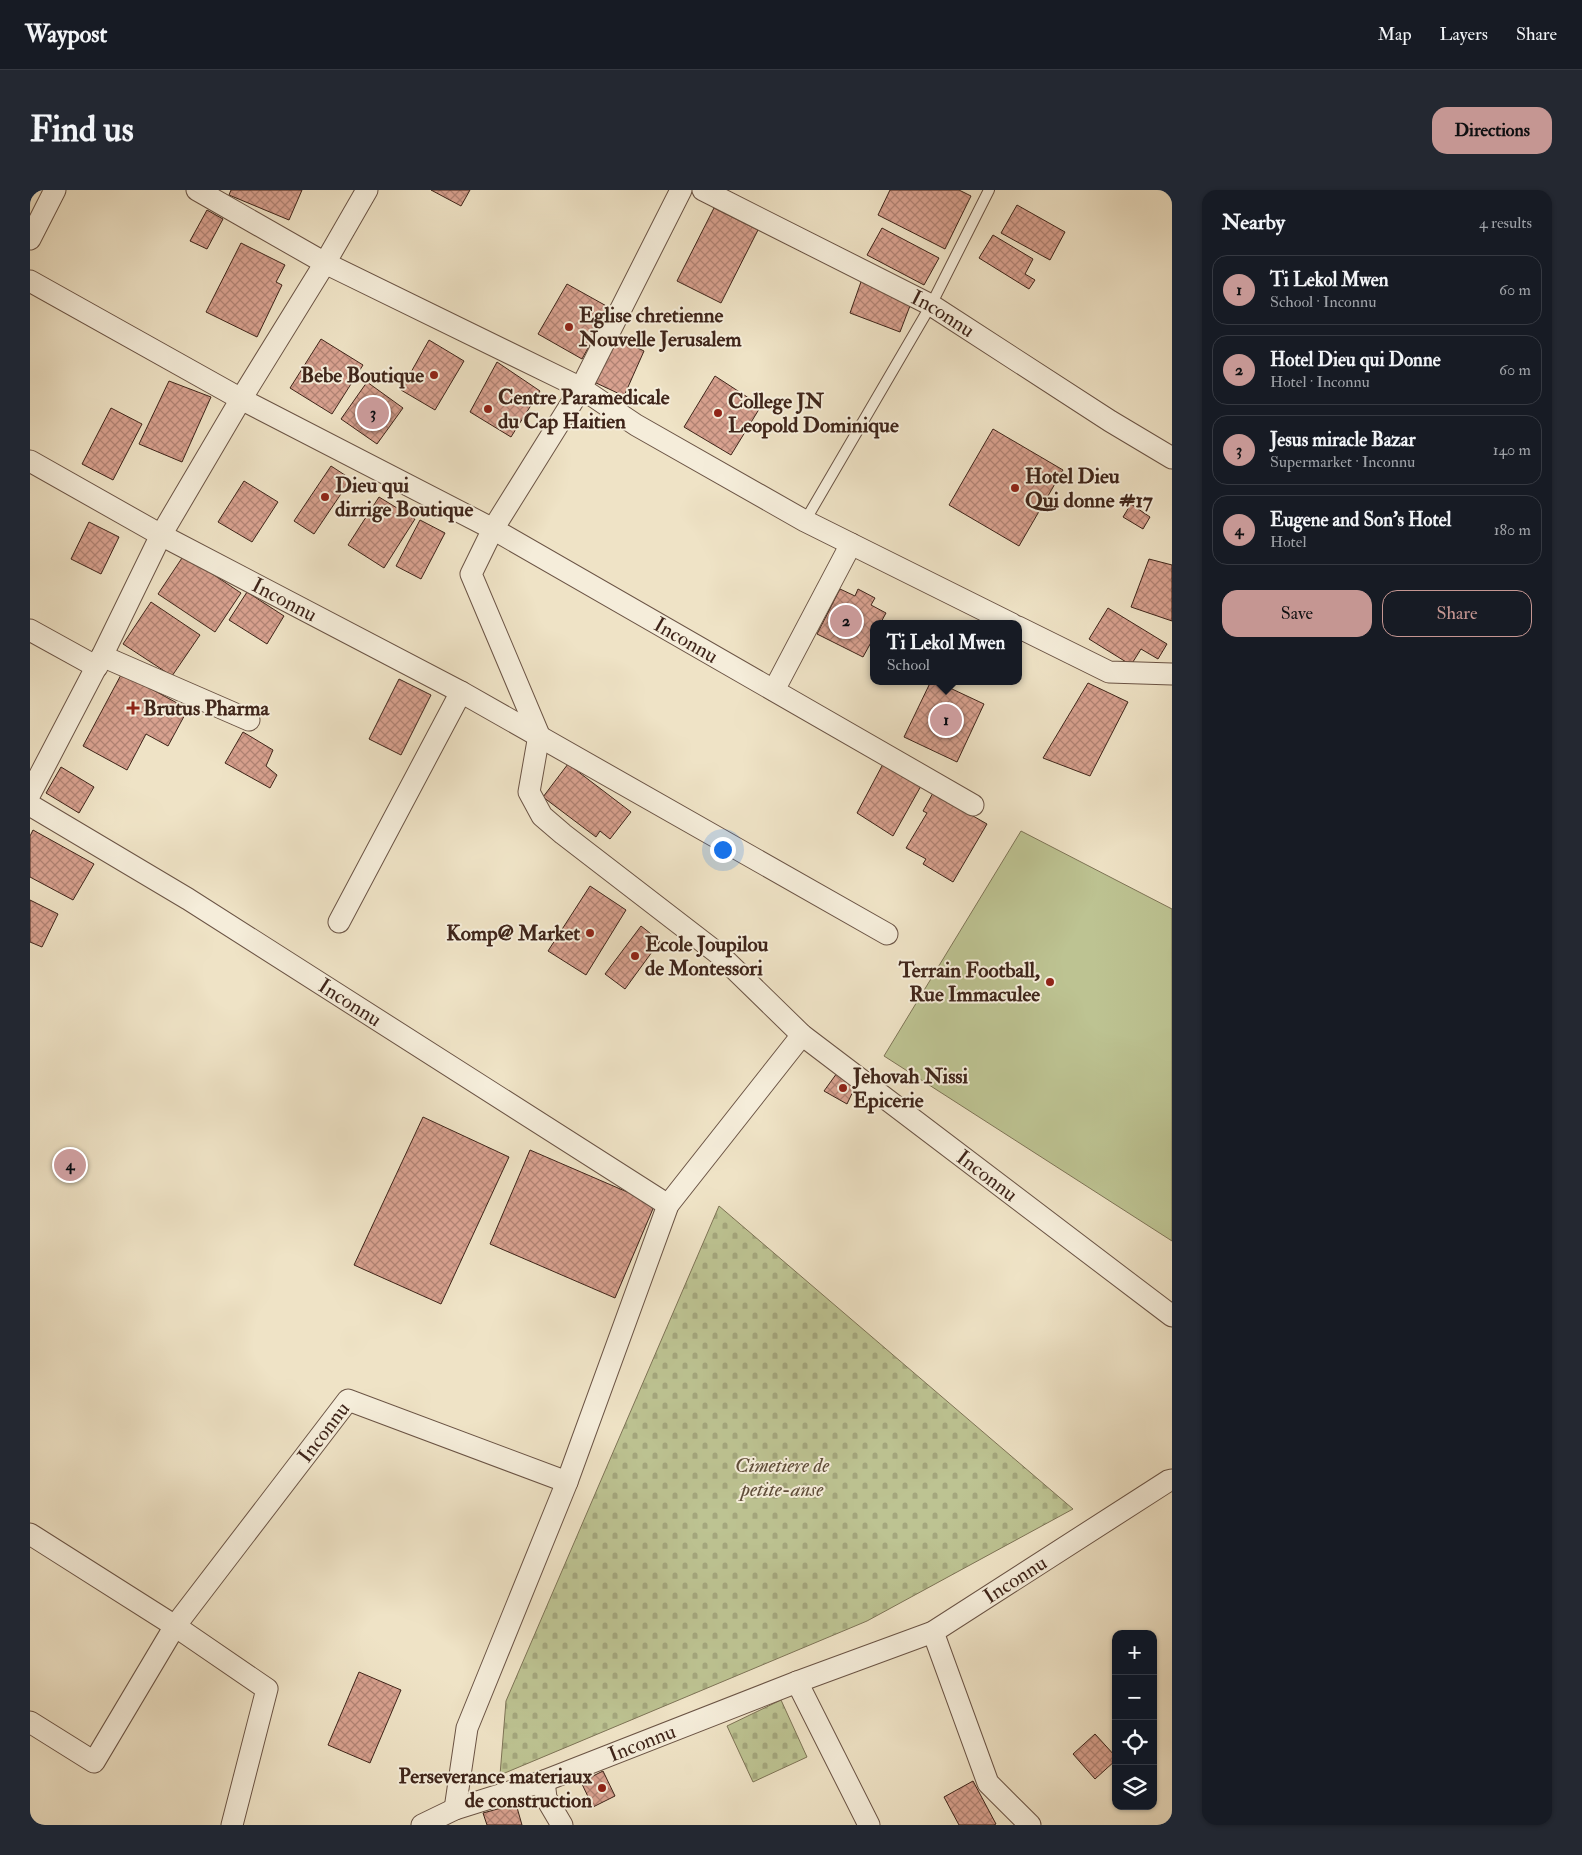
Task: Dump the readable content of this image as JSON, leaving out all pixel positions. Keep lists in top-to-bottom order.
{
  "streets": {
    "street": ["Inconnu"]
  },
  "parks": ["Cimetiere de petite-anse"],
  "places": {
    "other": [
      "Eglise chretienne Nouvelle Jerusalem",
      "Bebe Boutique",
      "Centre Paramedicale du Cap Haitien",
      "College JN Leopold Dominique",
      "Hotel Dieu Qui donne #17",
      "Dieu qui dirrige Boutique",
      "Komp@ Market",
      "Ecole Joupilou de Montessori",
      "Terrain Football, Rue Immaculee",
      "Jehovah Nissi Epicerie",
      "Perseverance materiaux de construction"
    ],
    "health": ["Brutus Pharma"]
  },
  "page": {
    "header": "Waypost",
    "nav": ["Map", "Layers", "Share"],
    "buttons": [
      "Directions",
      ["Save", "Share"]
    ],
    "title": "Find us",
    "heading": ["Nearby", "4 results"],
    "list": [
      {
        "mark": "1",
        "name": "Ti Lekol Mwen",
        "note": "School · Inconnu",
        "value": "60 m"
      },
      {
        "mark": "2",
        "name": "Hotel Dieu qui Donne",
        "note": "Hotel · Inconnu",
        "value": "60 m"
      },
      {
        "mark": "3",
        "name": "Jesus miracle Bazar",
        "note": "Supermarket · Inconnu",
        "value": "140 m"
      },
      {
        "mark": "4",
        "name": "Eugene and Son's Hotel",
        "note": "Hotel",
        "value": "180 m"
      }
    ],
    "pins": [
      "3",
      "2",
      "1",
      "4"
    ],
    "popup": ["Ti Lekol Mwen", "School"],
    "map_buttons": ["+", "−"]
  }
}
